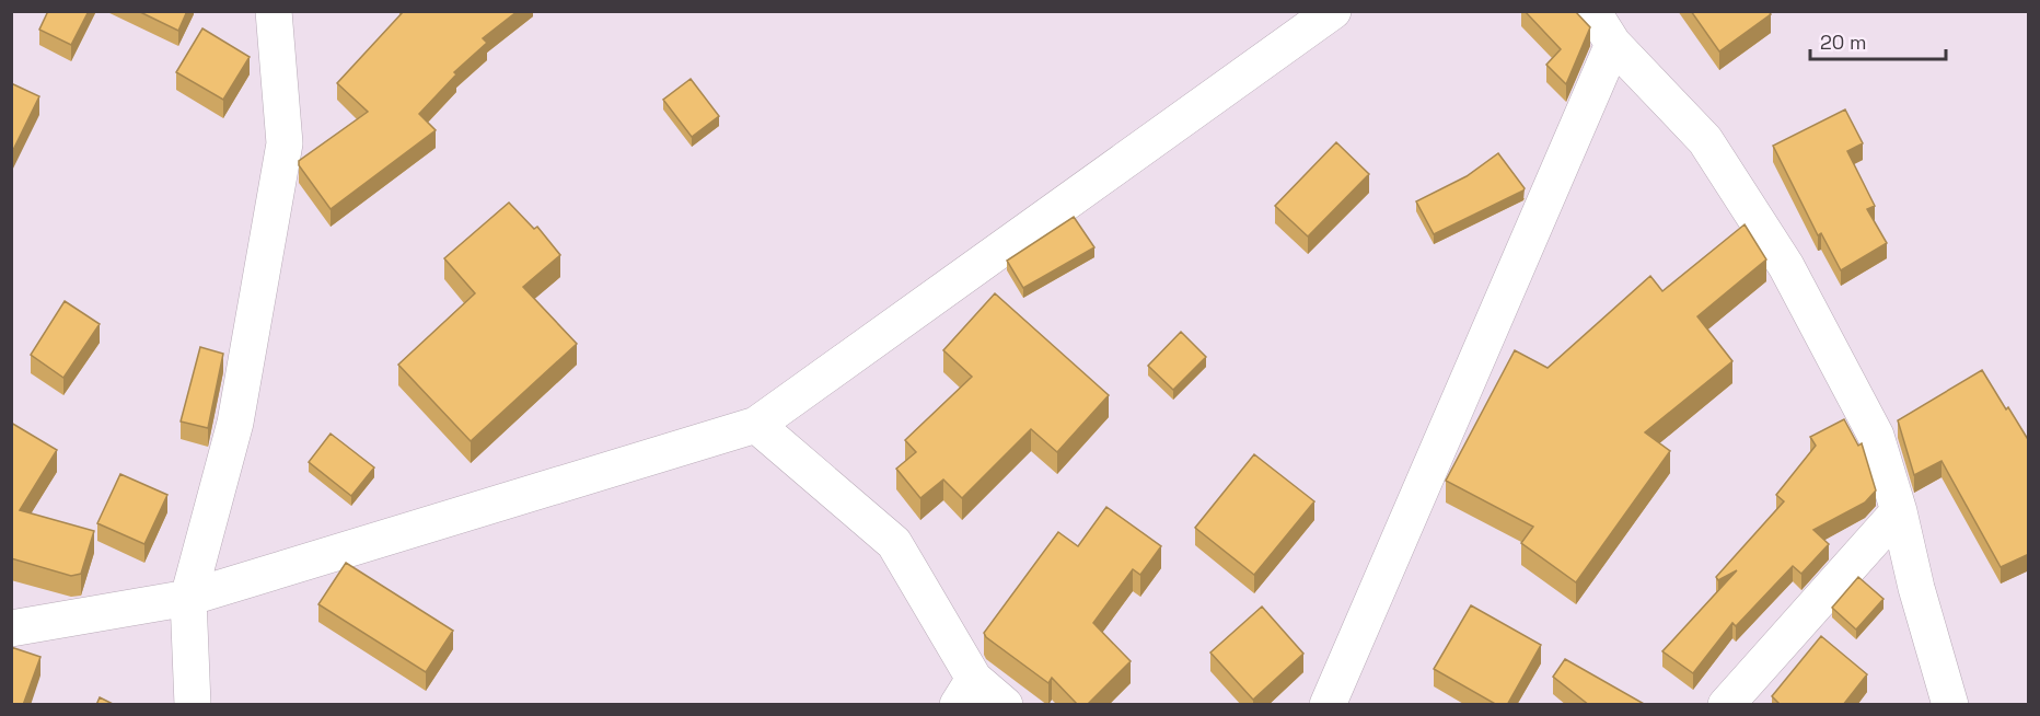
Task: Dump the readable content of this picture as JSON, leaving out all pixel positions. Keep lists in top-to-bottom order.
{
  "scale_bar": "20 m"
}
